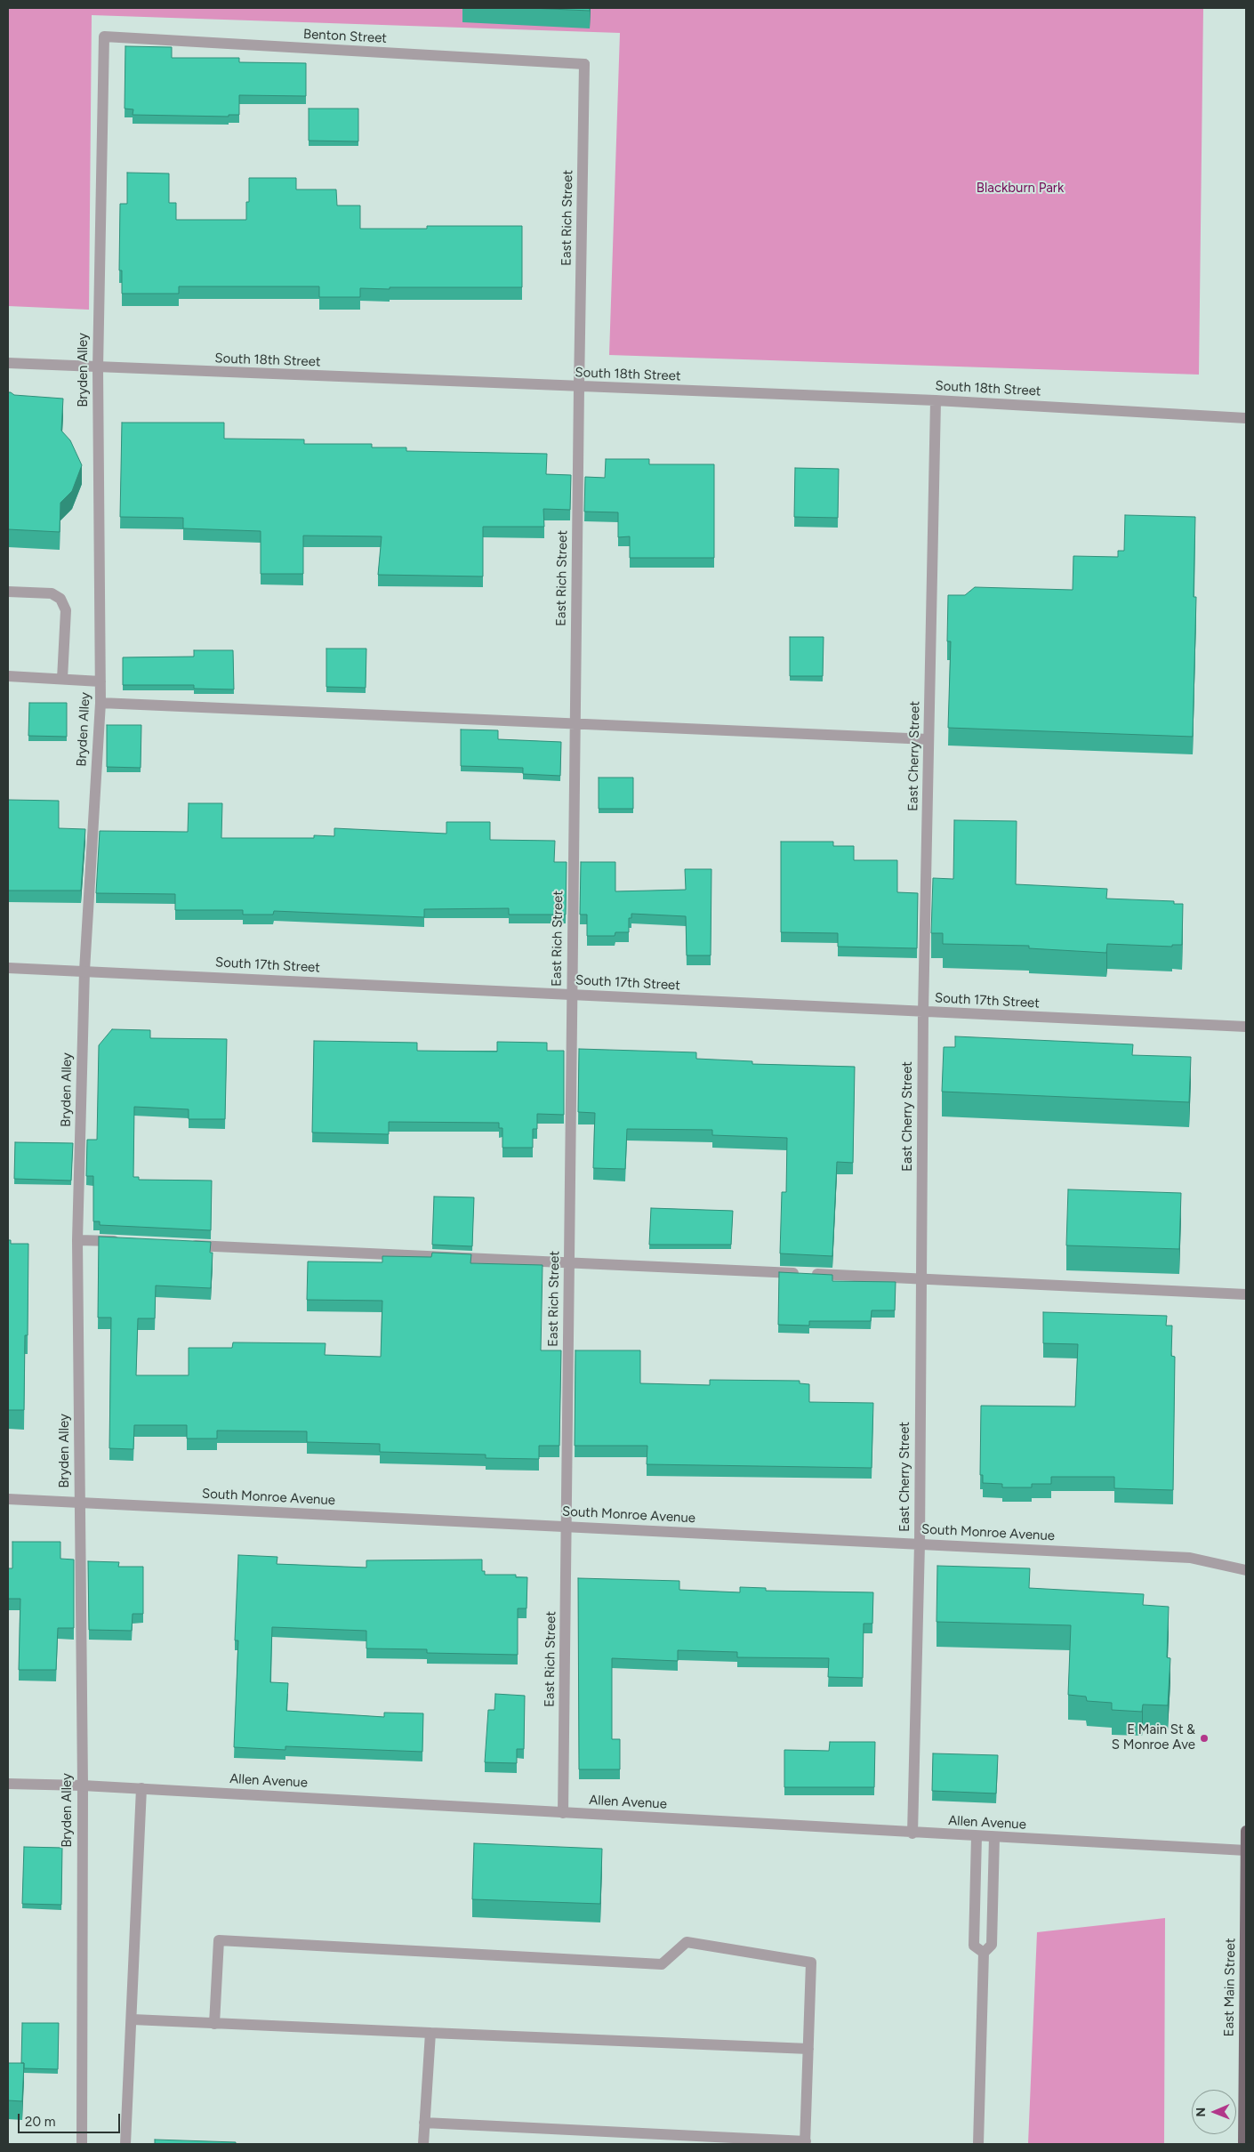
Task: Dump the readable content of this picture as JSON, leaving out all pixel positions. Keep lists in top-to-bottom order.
{
  "streets": {
    "main road": ["East Main Street"],
    "street": [
      "Benton Street",
      "East Rich Street",
      "South 18th Street",
      "Bryden Alley",
      "East Cherry Street",
      "South 17th Street",
      "South Monroe Avenue",
      "Allen Avenue"
    ]
  },
  "crossings": [
    ["Benton Street", "East Rich Street"],
    ["Benton Street", "Bryden Alley"],
    ["East Rich Street", "South 18th Street"],
    ["East Rich Street", "South 17th Street"],
    ["East Rich Street", "South Monroe Avenue"],
    ["East Rich Street", "Allen Avenue"],
    ["South 18th Street", "Bryden Alley"],
    ["South 18th Street", "East Cherry Street"],
    ["Bryden Alley", "South 17th Street"],
    ["Bryden Alley", "South Monroe Avenue"],
    ["Bryden Alley", "Allen Avenue"],
    ["East Cherry Street", "South 17th Street"],
    ["East Cherry Street", "South Monroe Avenue"],
    ["East Cherry Street", "Allen Avenue"],
    ["Allen Avenue", "East Main Street"]
  ],
  "parks": ["Blackburn Park"],
  "places": ["E Main St & S Monroe Ave"],
  "scale_bar": "20 m",
  "north": "left"
}
